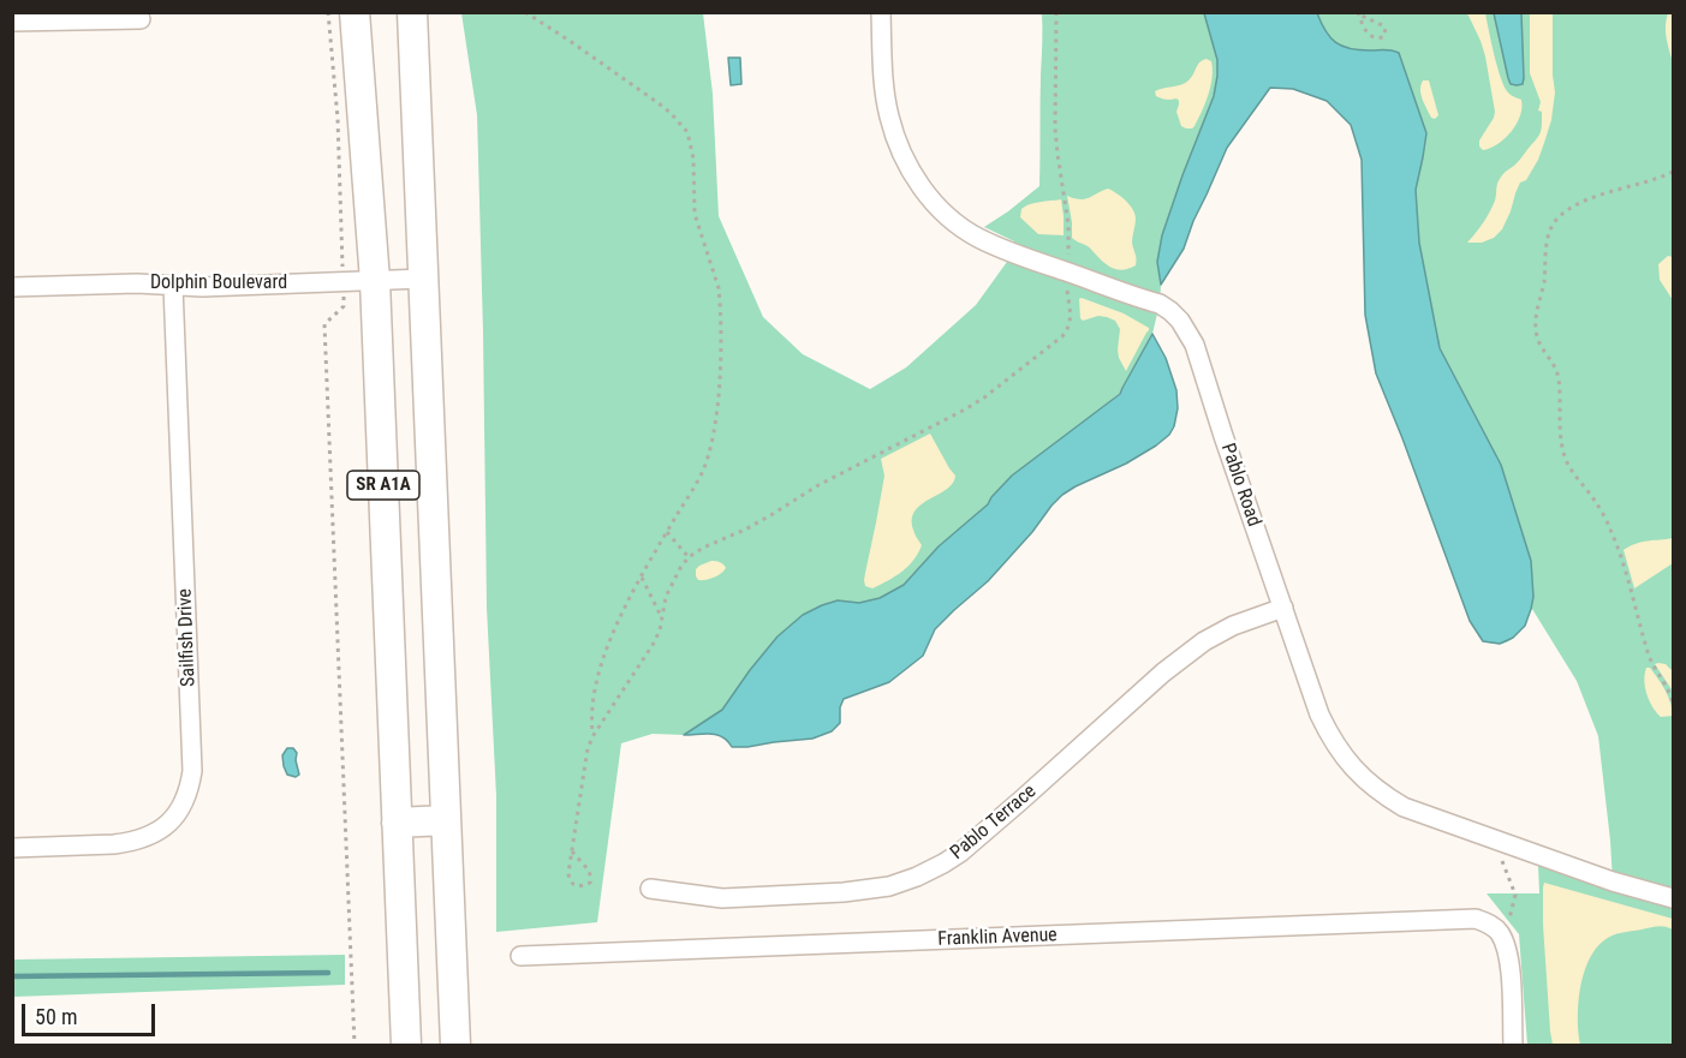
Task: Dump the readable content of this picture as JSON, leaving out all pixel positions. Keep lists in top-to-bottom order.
{
  "streets": {
    "main road": ["SR A1A"],
    "street": [
      "Dolphin Boulevard",
      "Pablo Road",
      "Sailfish Drive",
      "Pablo Terrace",
      "Franklin Avenue"
    ]
  },
  "crossings": [
    ["Dolphin Boulevard", "SR A1A"],
    ["Dolphin Boulevard", "Sailfish Drive"],
    ["Pablo Road", "Pablo Terrace"]
  ],
  "scale_bar": "50 m"
}
